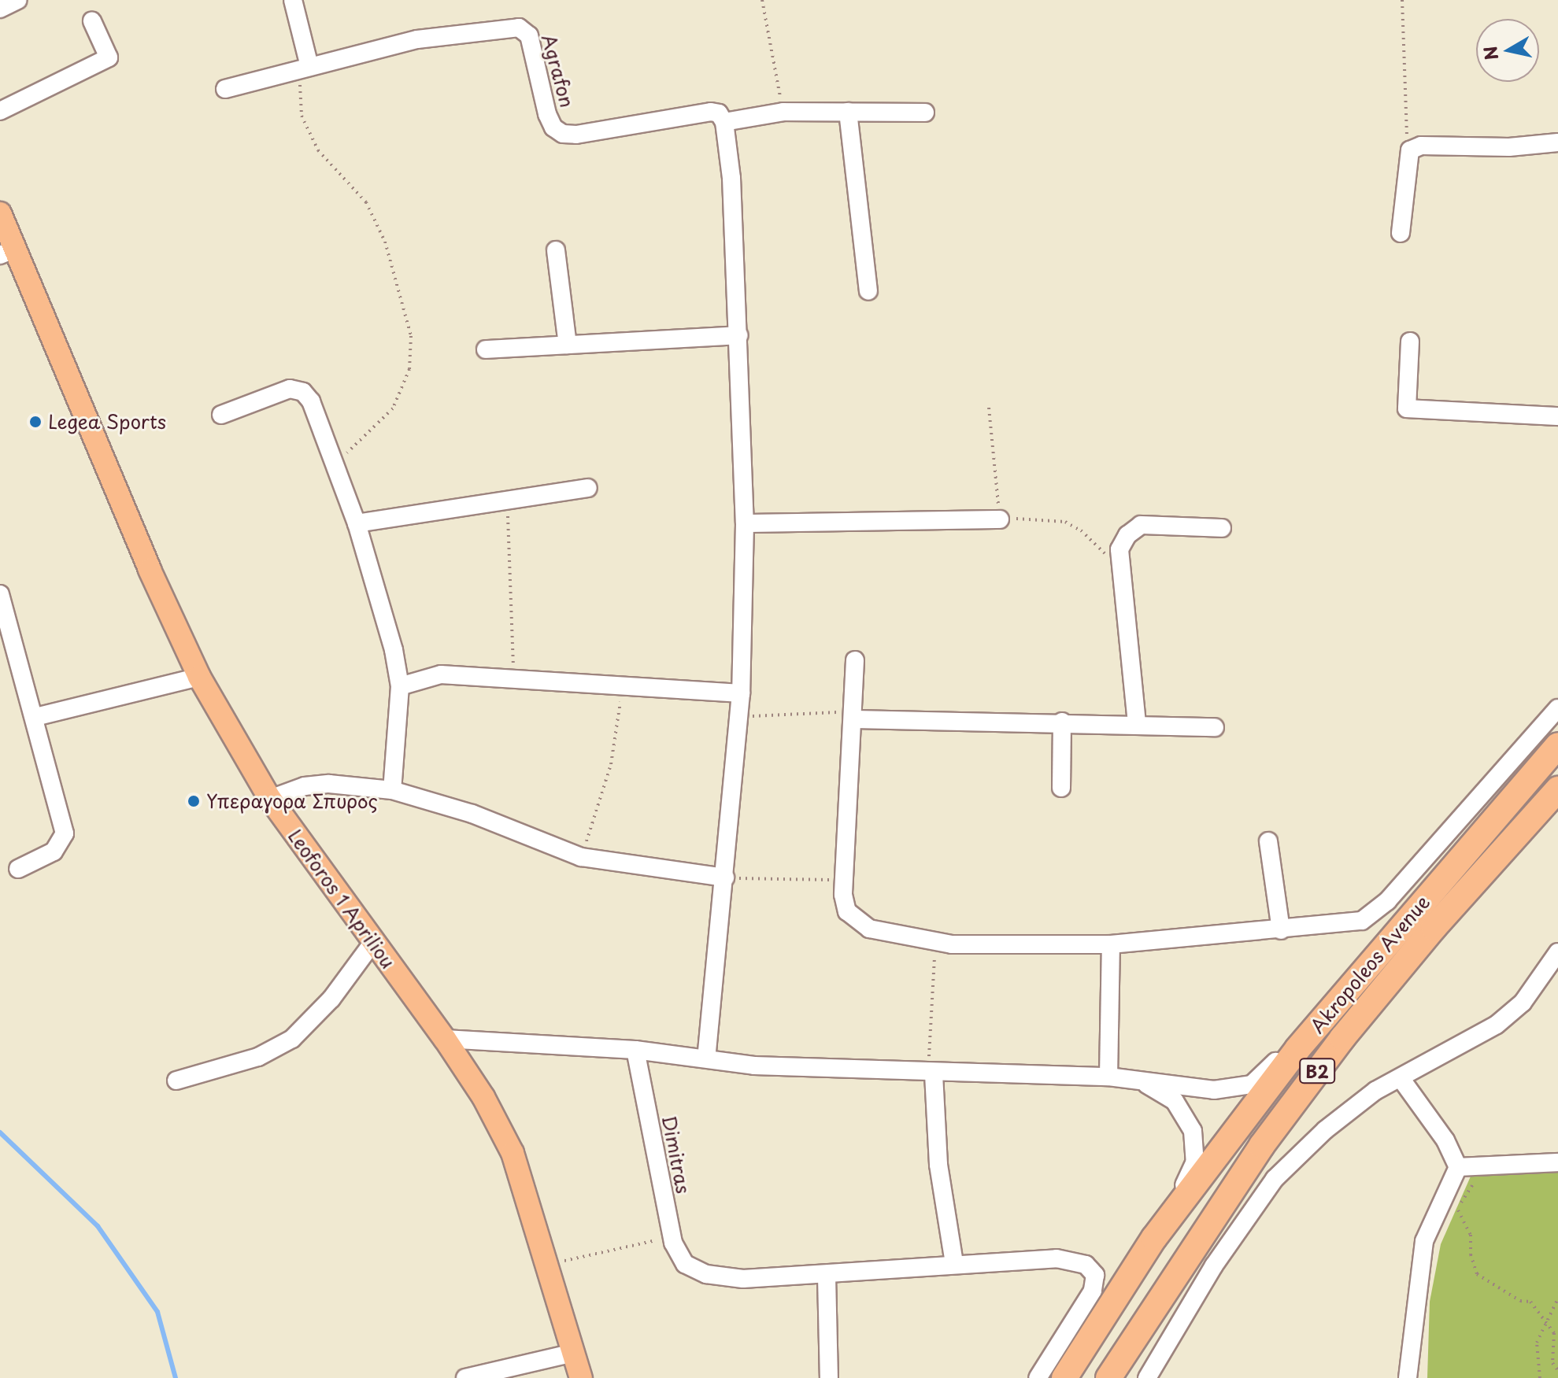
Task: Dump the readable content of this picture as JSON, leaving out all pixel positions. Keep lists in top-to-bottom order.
{
  "streets": {
    "highway": ["Akropoleos Avenue", "B2"],
    "main road": ["Leoforos 1 Apriliou"],
    "street": ["Agrafon", "Dimitras"]
  },
  "places": ["Legea Sports", "Υπεραγορα Σπυρος"],
  "north": "left"
}
